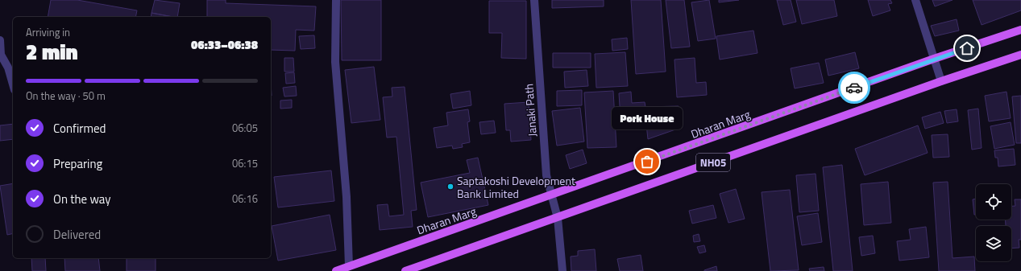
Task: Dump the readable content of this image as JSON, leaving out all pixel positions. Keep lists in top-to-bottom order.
{
  "streets": {
    "main road": ["Dharan Marg", "NH05"],
    "street": ["Janaki Path"]
  },
  "crossings": [
    ["Janaki Path", "Dharan Marg"],
    ["Janaki Path", "NH05"]
  ],
  "places": ["Pork House", "Saptakoshi Development Bank Limited"],
  "page": {
    "heading": ["2 min", "Arriving in", "06:33–06:38"],
    "bar": "On the way · 50 m",
    "bubble": "Pork House",
    "list": [
      ["Confirmed", "06:05"],
      ["Preparing", "06:15"],
      ["On the way", "06:16"],
      "Delivered"
    ]
  }
}
